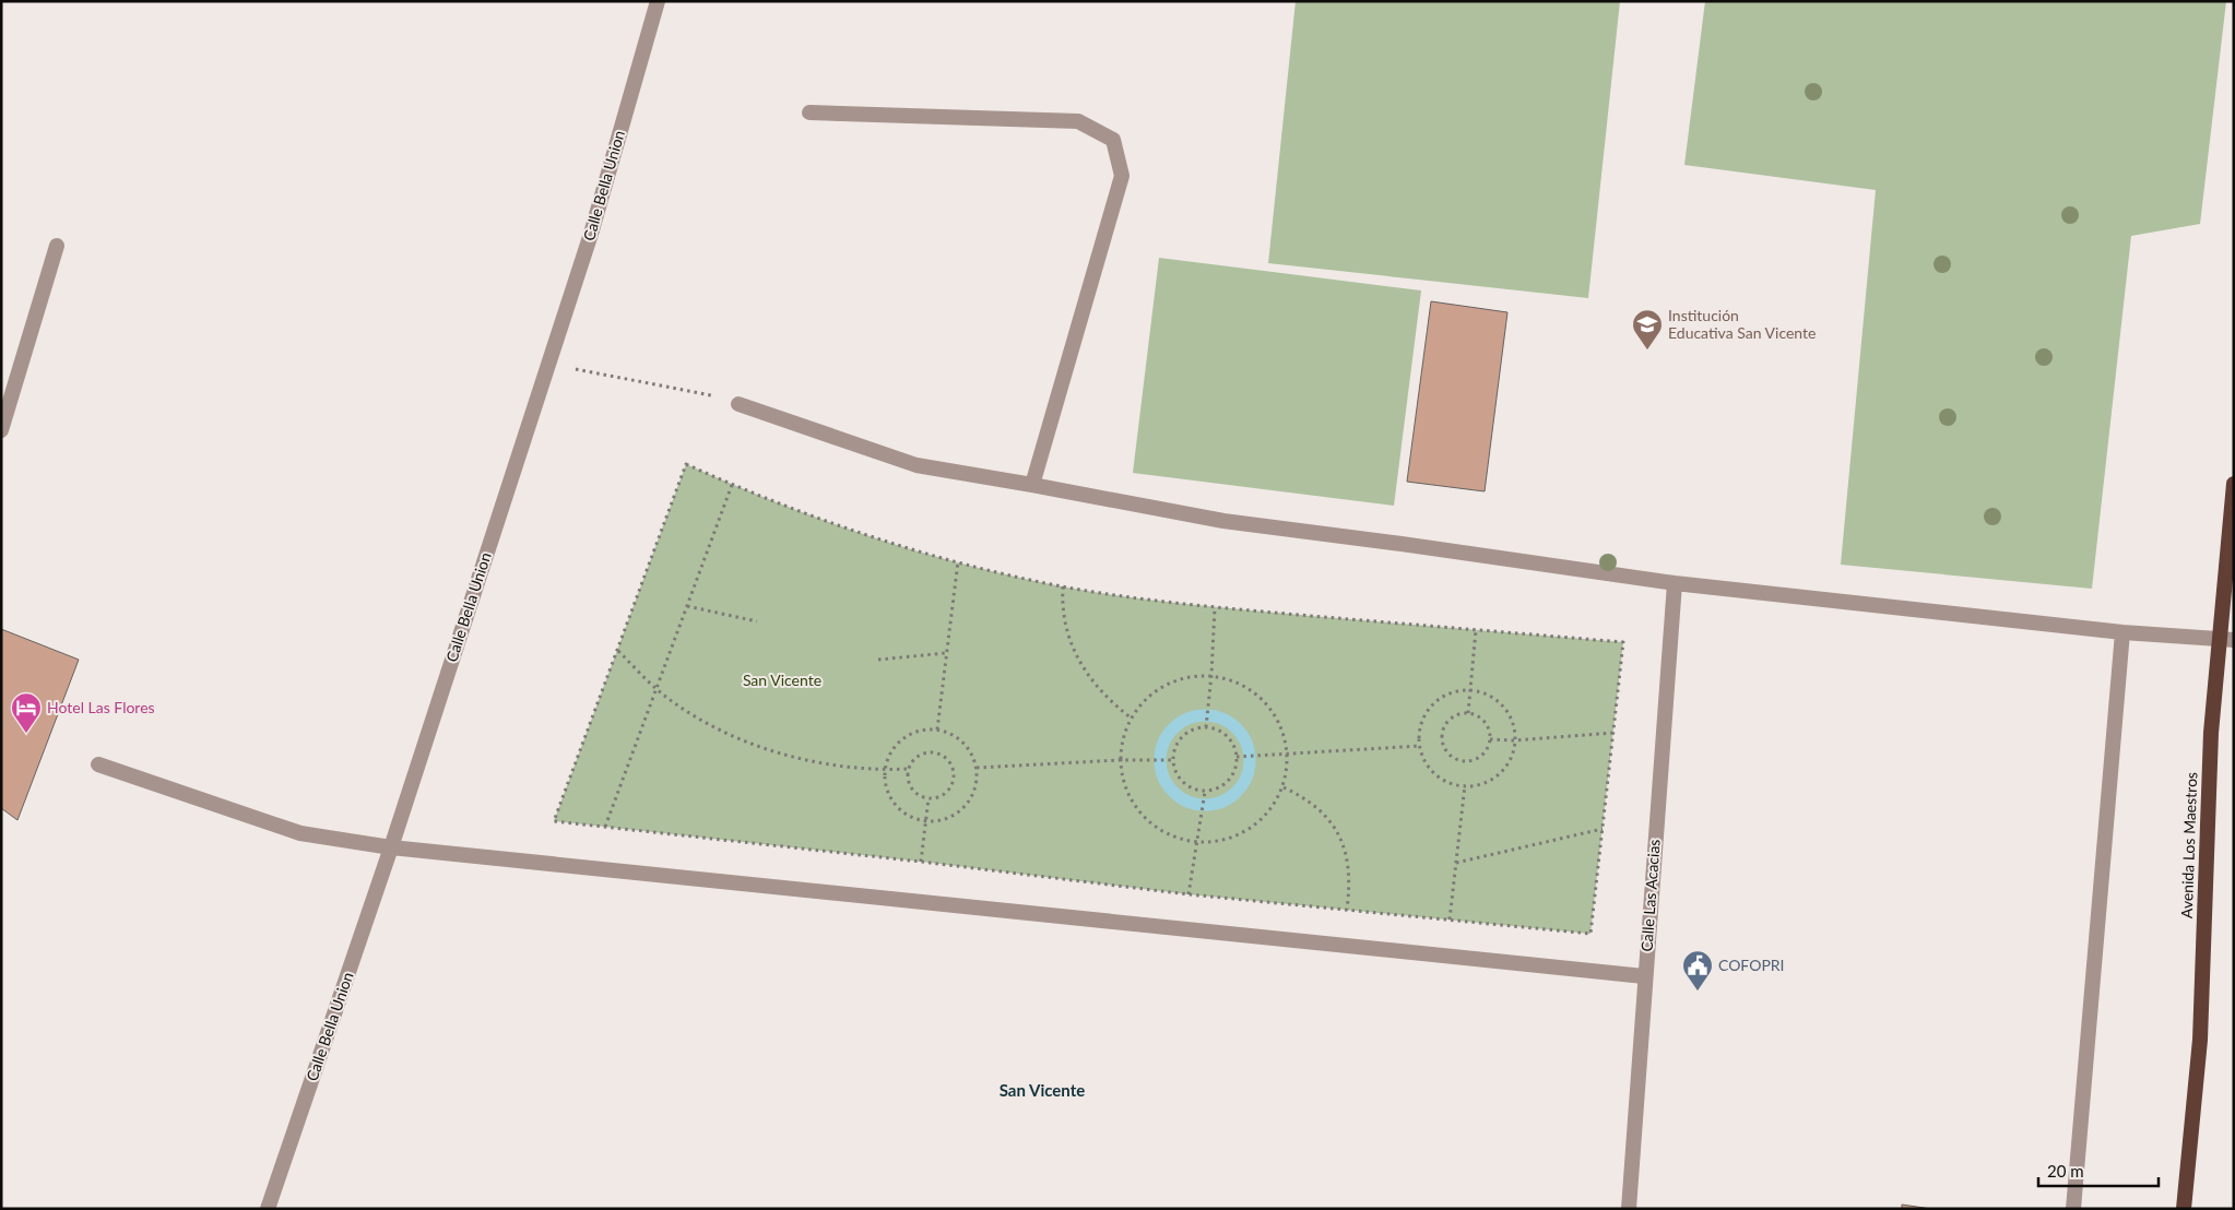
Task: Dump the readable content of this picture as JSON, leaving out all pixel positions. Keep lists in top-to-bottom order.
{
  "streets": {
    "highway": ["Avenida Los Maestros"],
    "street": ["Calle Bella Union", "Calle Las Acacias"]
  },
  "districts": ["San Vicente"],
  "parks": ["San Vicente"],
  "places": {
    "school or university": ["Institución Educativa San Vicente"],
    "hotel": ["Hotel Las Flores"],
    "public building": ["COFOPRI"]
  },
  "scale_bar": "20 m"
}
